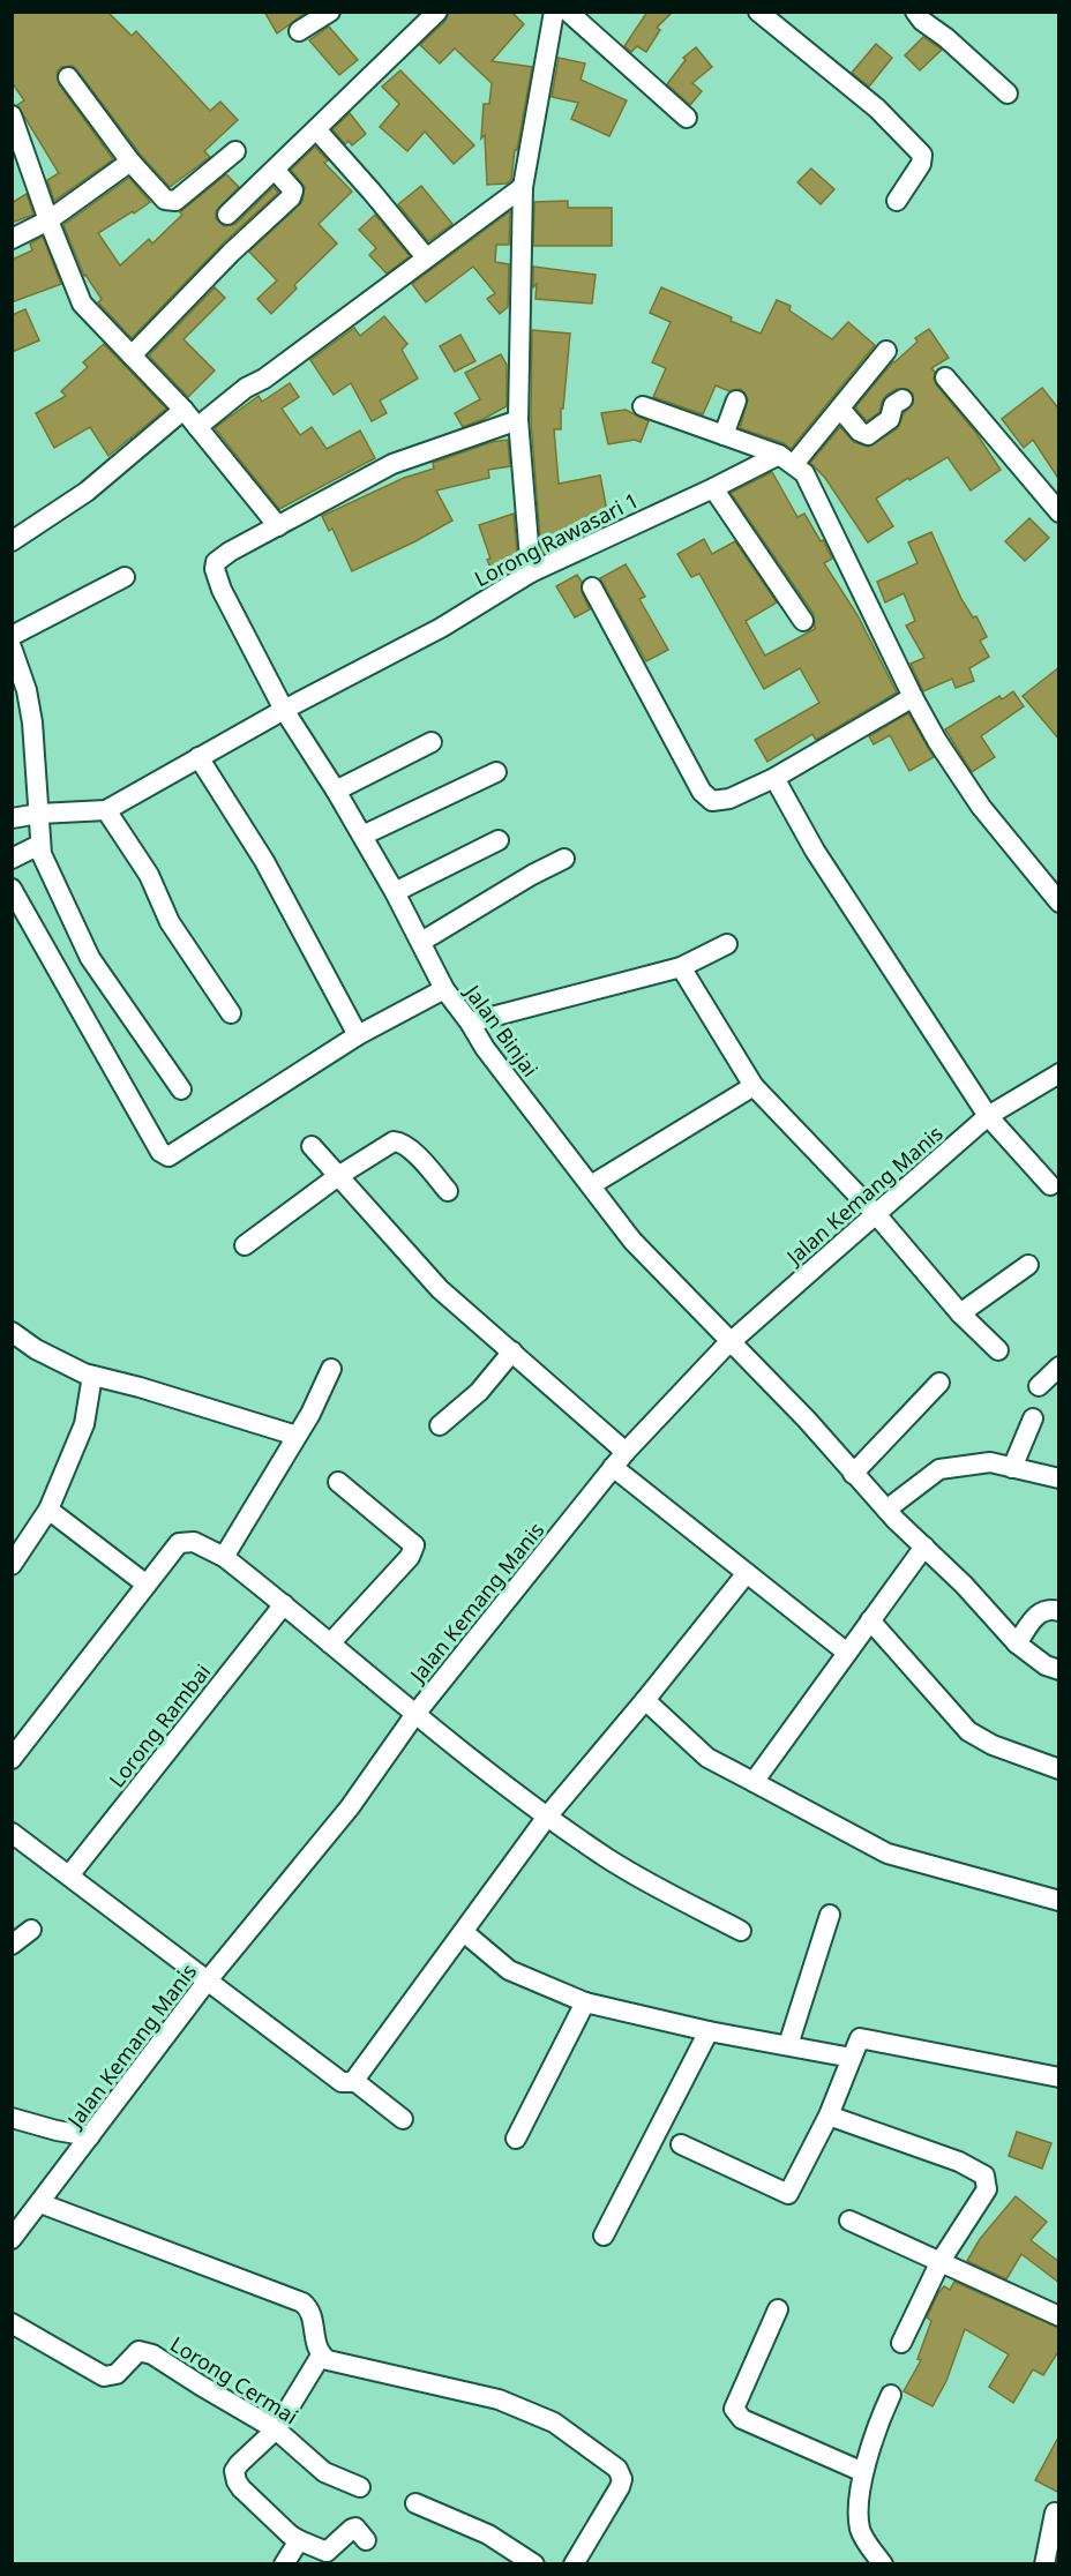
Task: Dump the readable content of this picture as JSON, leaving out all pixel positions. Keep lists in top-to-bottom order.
{
  "streets": {
    "street": [
      "Lorong Rawasari 1",
      "Jalan Binjai",
      "Jalan Kemang Manis",
      "Lorong Rambai",
      "Lorong Cermai"
    ]
  },
  "crossings": [
    ["Lorong Rawasari 1", "Jalan Binjai"],
    ["Jalan Binjai", "Jalan Kemang Manis"]
  ]
}
